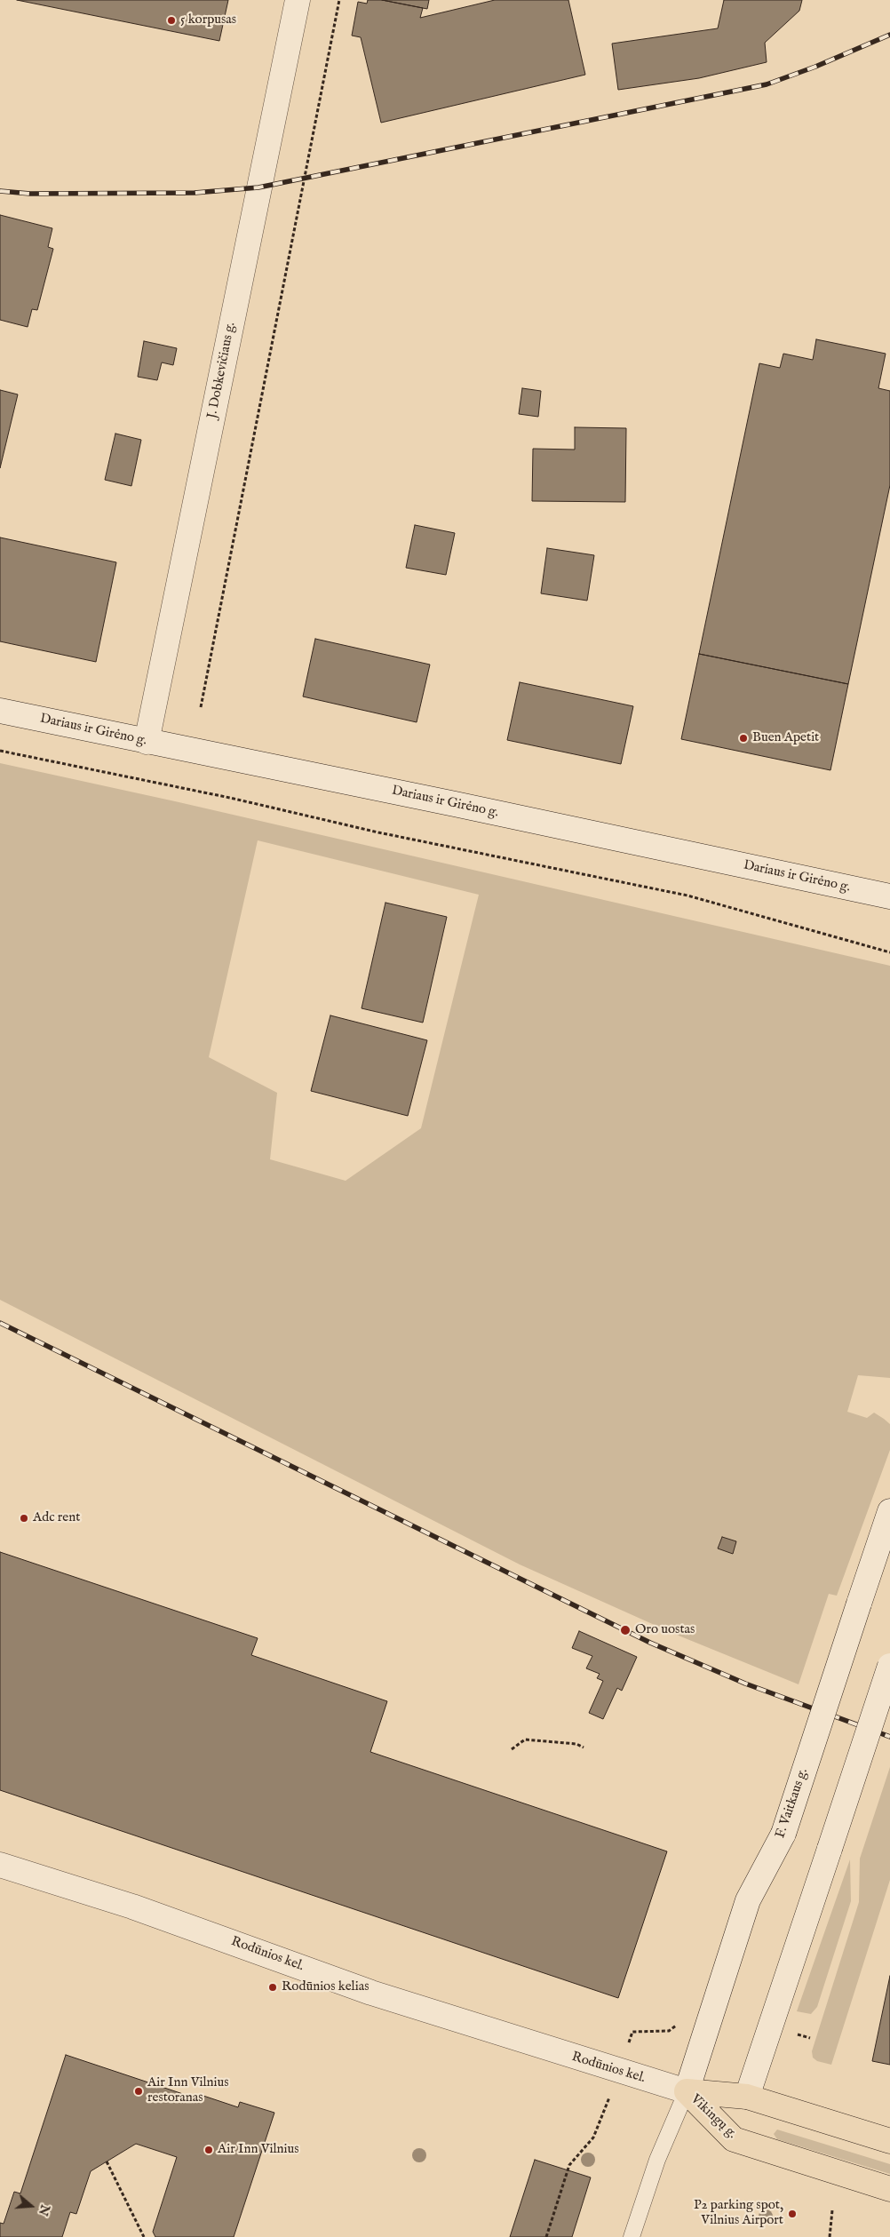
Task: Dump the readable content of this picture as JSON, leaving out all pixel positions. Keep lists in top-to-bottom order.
{
  "streets": {
    "main road": ["Vikingų g."],
    "street": [
      "J. Dobkevičiaus g.",
      "Dariaus ir Girėno g.",
      "F. Vaitkaus g.",
      "Rodūnios kel."
    ]
  },
  "crossings": [
    ["J. Dobkevičiaus g.", "Dariaus ir Girėno g."],
    ["F. Vaitkaus g.", "Rodūnios kel."],
    ["F. Vaitkaus g.", "Vikingų g."],
    ["Rodūnios kel.", "Vikingų g."]
  ],
  "places": [
    "5 korpusas",
    "Buen Apetit",
    "Adc rent",
    "Oro uostas",
    "Rodūnios kelias",
    "Air Inn Vilnius restoranas",
    "Air Inn Vilnius",
    "P2 parking spot, Vilnius Airport"
  ],
  "north": "right"
}
